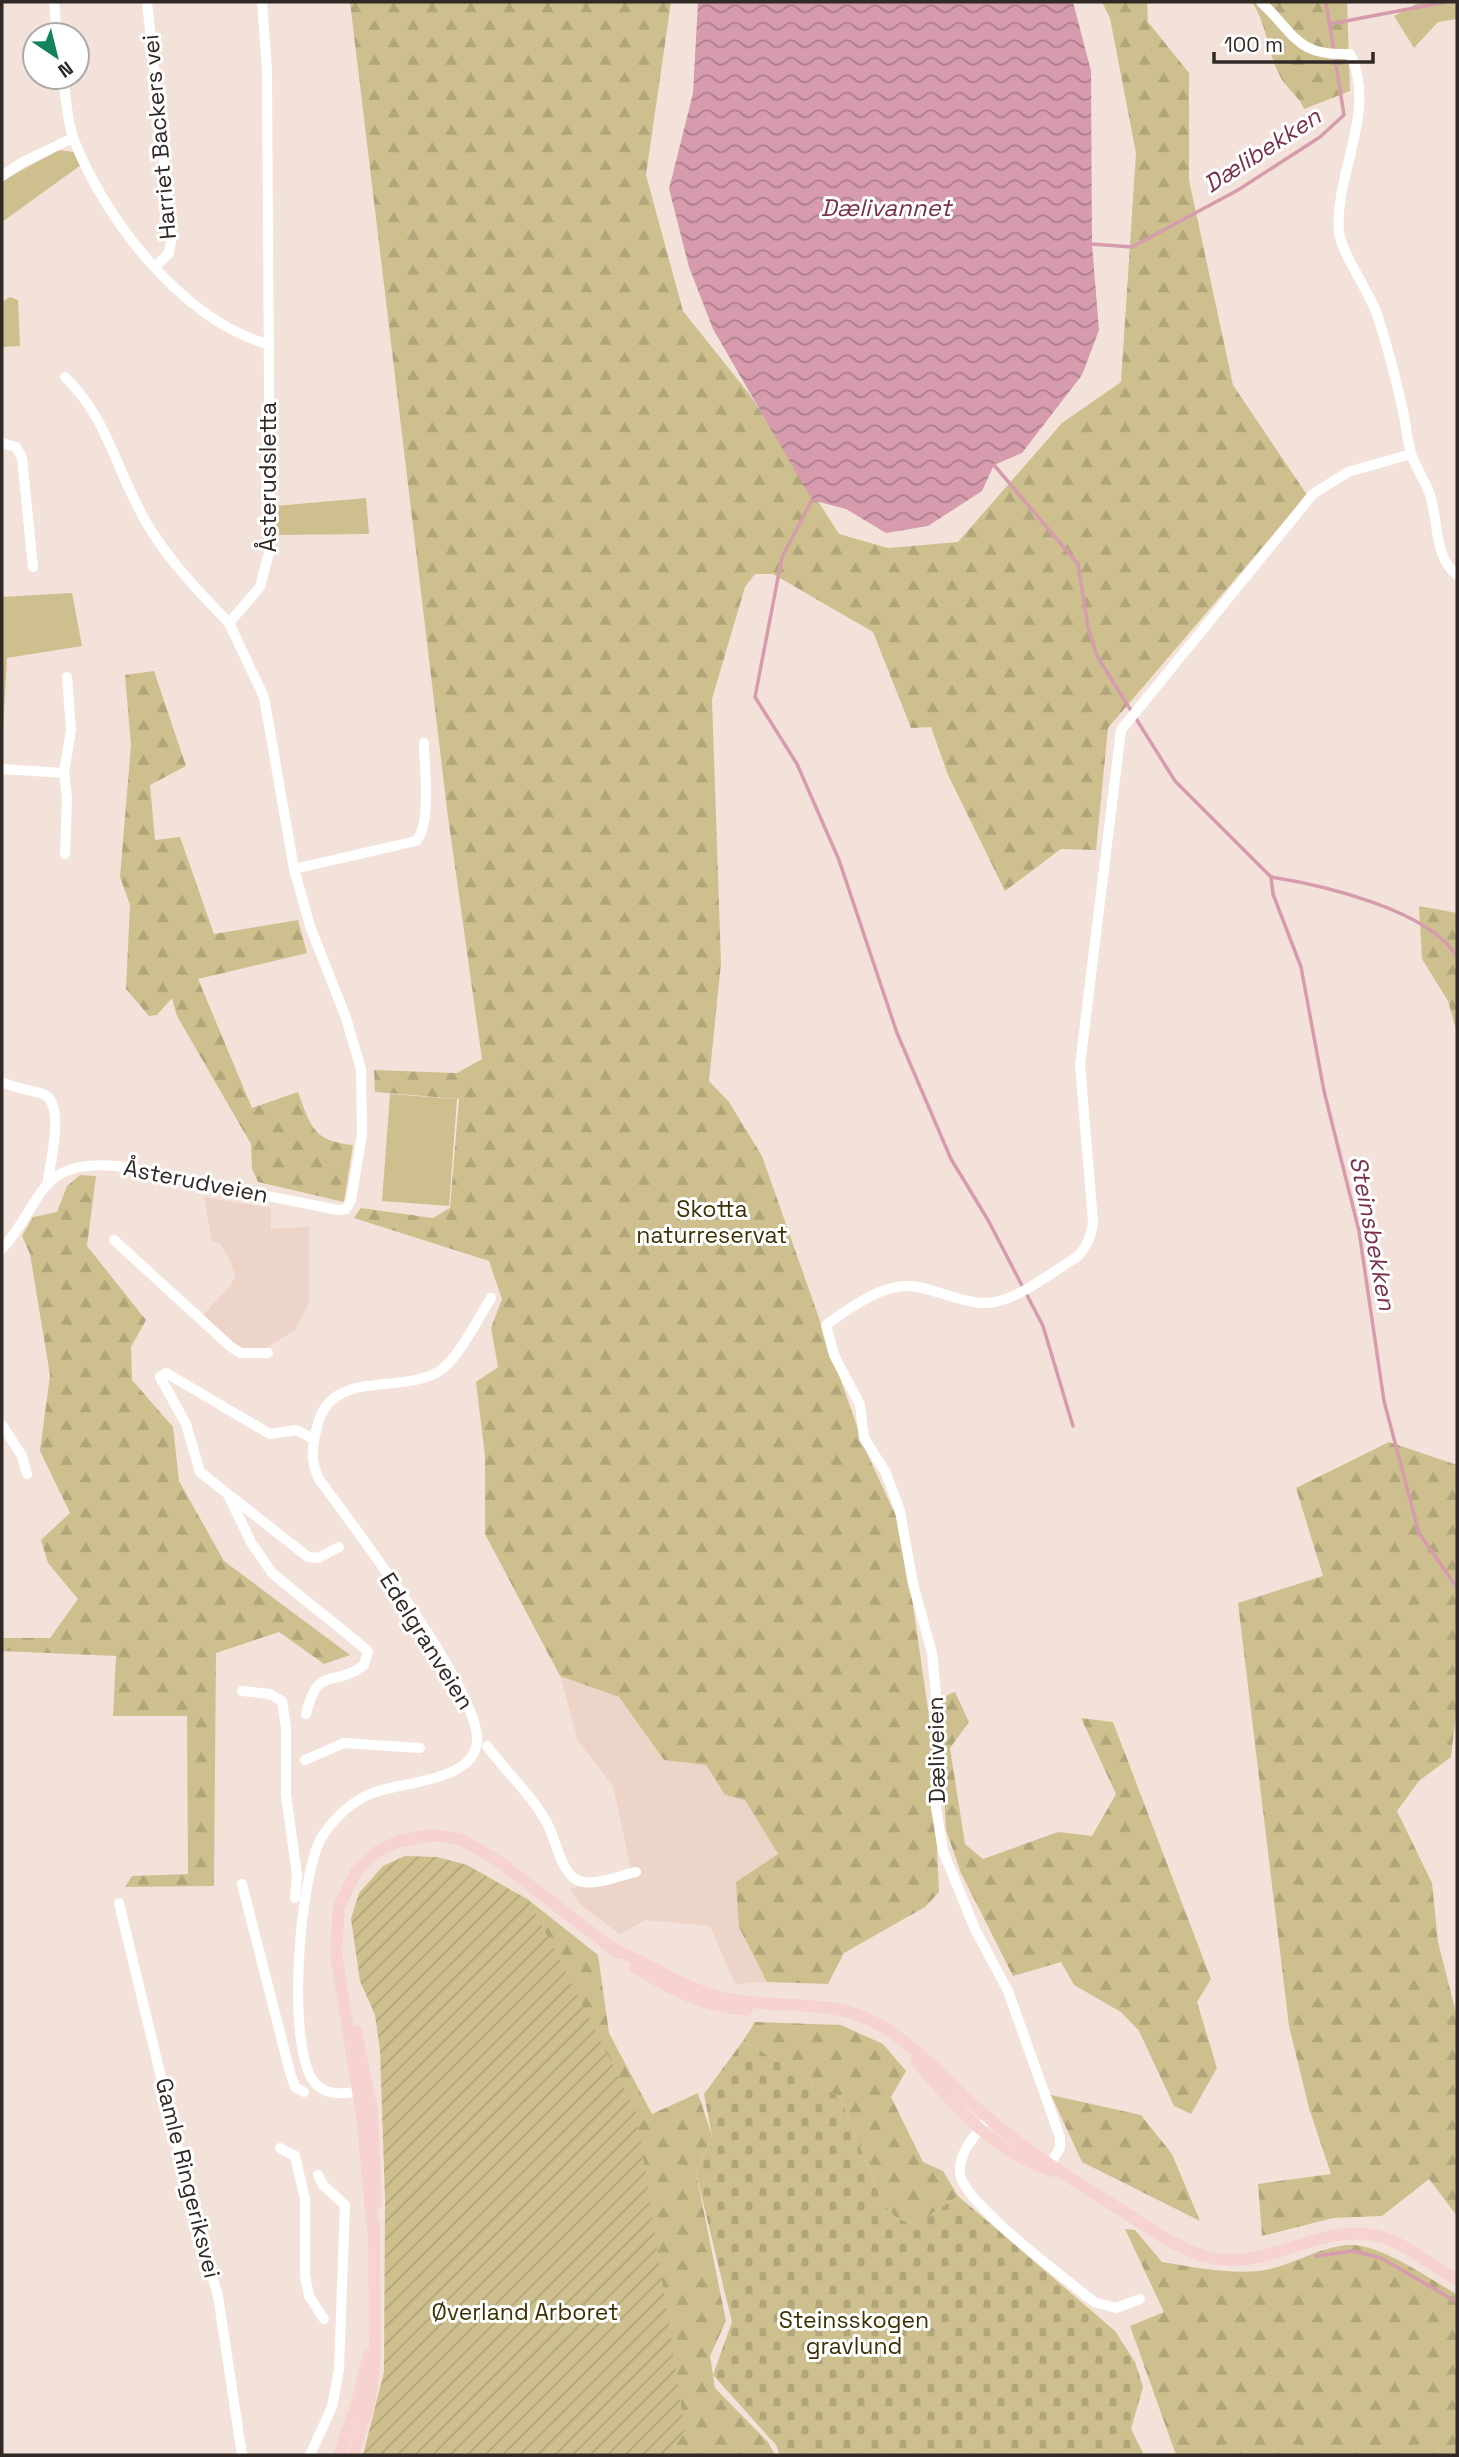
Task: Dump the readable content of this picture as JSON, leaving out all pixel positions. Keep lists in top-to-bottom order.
{
  "streets": {
    "street": [
      "Harriet Backers vei",
      "Åsterudsletta",
      "Åsterudveien",
      "Edelgranveien",
      "Dæliveien",
      "Gamle Ringeriksvei"
    ]
  },
  "water": ["Dælibekken", "Dælivannet", "Steinsbekken"],
  "parks": ["Skotta naturreservat", "Øverland Arboret", "Steinsskogen gravlund"],
  "scale_bar": "100 m",
  "north": "bottom right"
}
